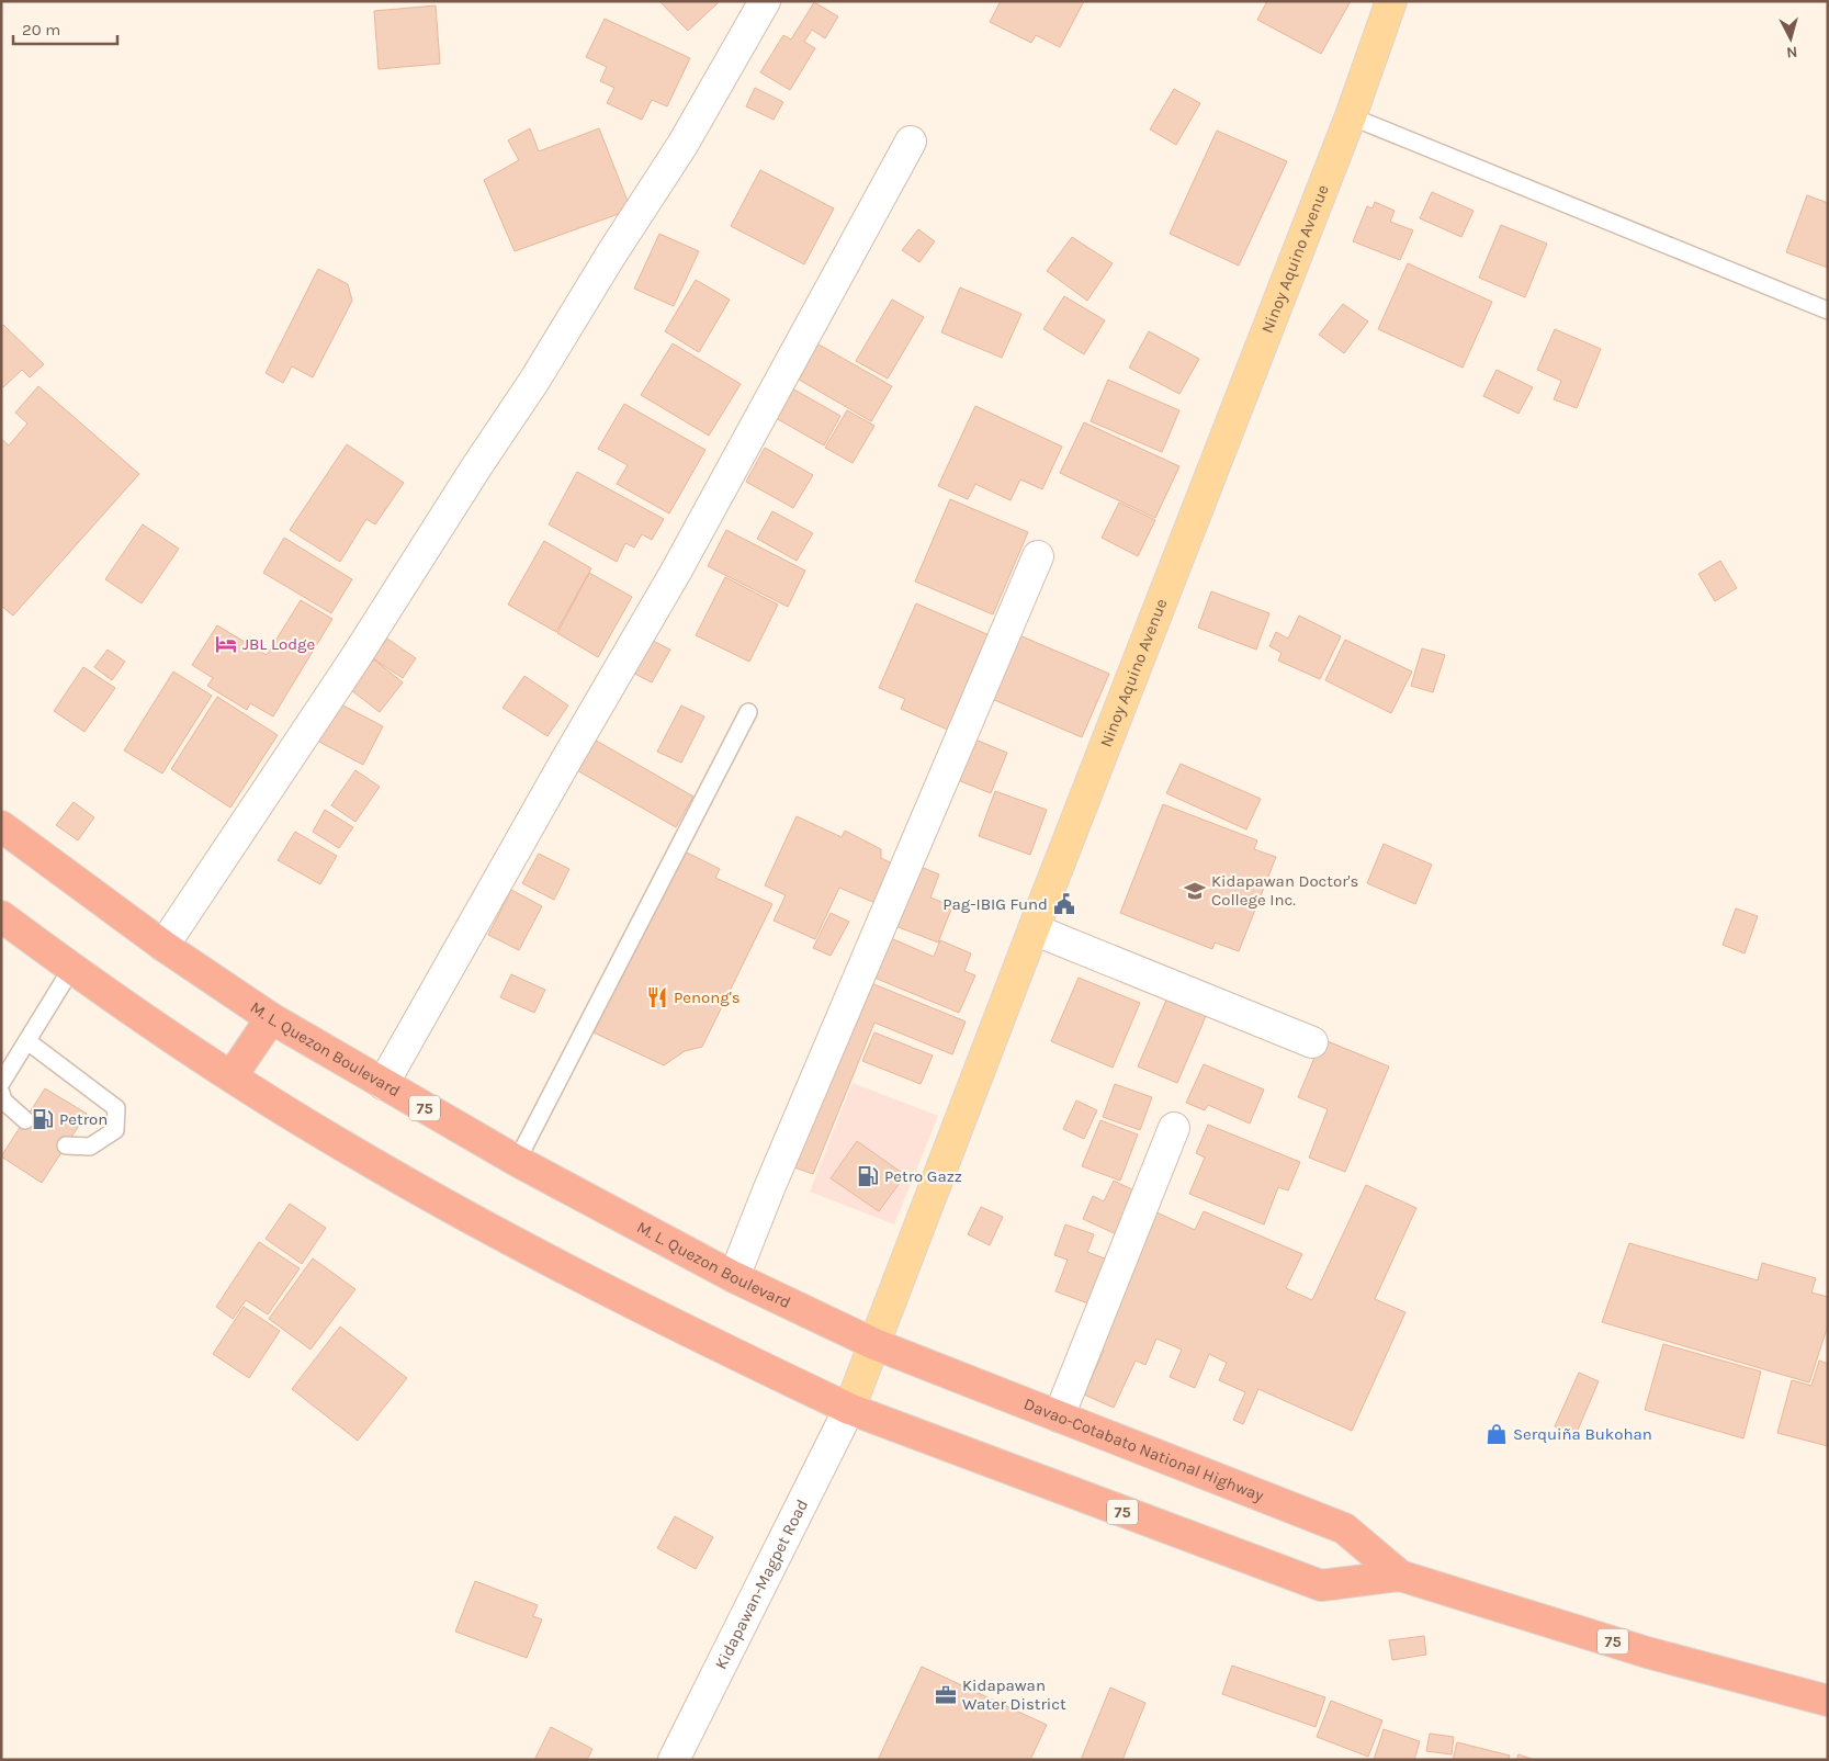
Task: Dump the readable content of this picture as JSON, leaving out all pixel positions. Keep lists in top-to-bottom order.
{
  "streets": {
    "highway": ["M. L. Quezon Boulevard", "75", "Davao-Cotabato National Highway"],
    "main road": ["Ninoy Aquino Avenue"],
    "street": ["Kidapawan-Magpet Road"]
  },
  "crossings": [
    ["Ninoy Aquino Avenue", "M. L. Quezon Boulevard"],
    ["Ninoy Aquino Avenue", "75"],
    ["Ninoy Aquino Avenue", "Davao-Cotabato National Highway"],
    ["Ninoy Aquino Avenue", "Kidapawan-Magpet Road"],
    ["M. L. Quezon Boulevard", "Davao-Cotabato National Highway"],
    ["75", "Davao-Cotabato National Highway"],
    ["75", "Kidapawan-Magpet Road"],
    ["Davao-Cotabato National Highway", "Kidapawan-Magpet Road"]
  ],
  "places": {
    "hotel": ["JBL Lodge"],
    "school or university": ["Kidapawan Doctor's College Inc."],
    "public building": ["Pag-IBIG Fund"],
    "restaurant": ["Penong's"],
    "fuel station": ["Petron", "Petro Gazz"],
    "shop": ["Serquiña Bukohan"],
    "office": ["Kidapawan Water District"]
  },
  "scale_bar": "20 m",
  "north": "bottom"
}
